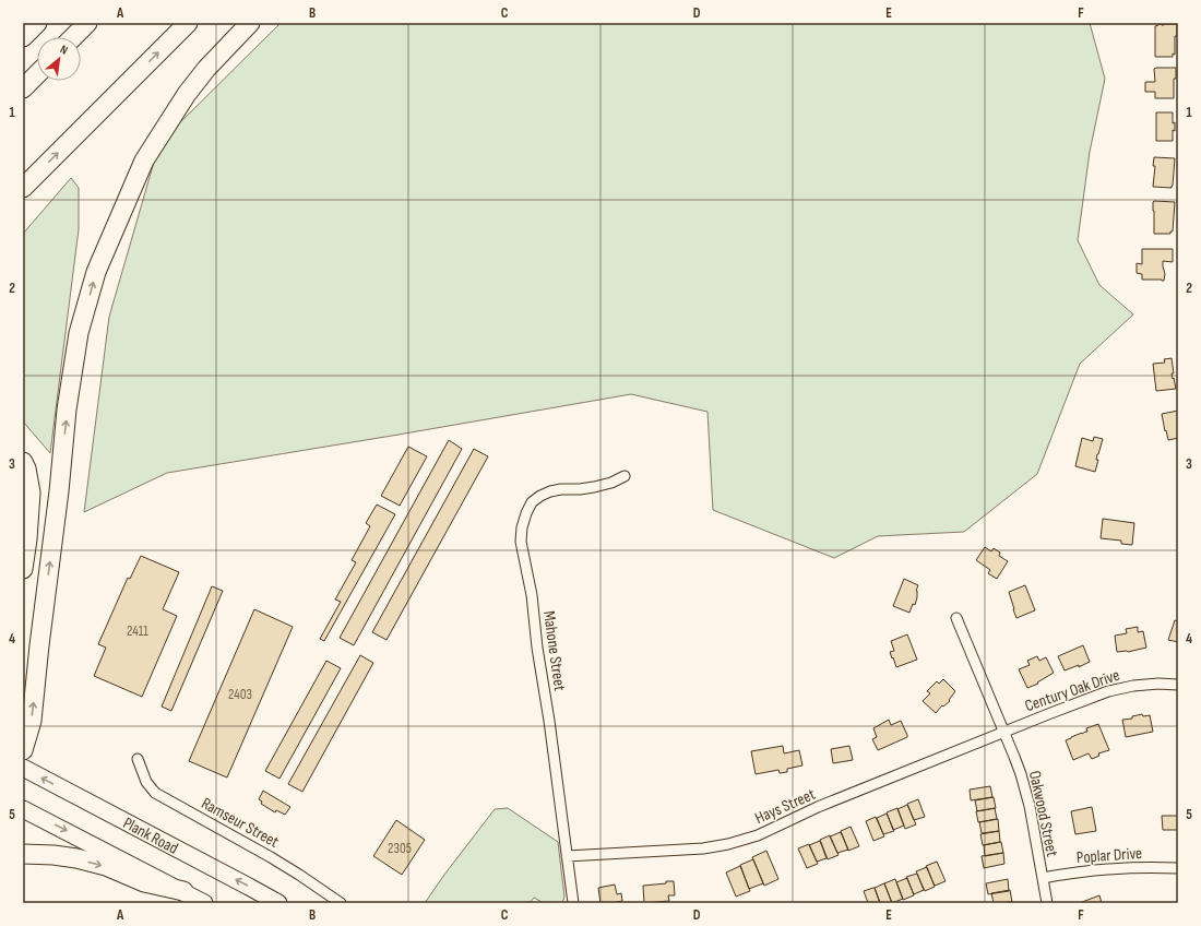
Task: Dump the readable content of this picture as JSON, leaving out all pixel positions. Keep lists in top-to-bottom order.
{
  "streets": {
    "highway": ["Plank Road"],
    "street": [
      "Mahone Street",
      "Century Oak Drive",
      "Hays Street",
      "Oakwood Street",
      "Ramseur Street",
      "Poplar Drive"
    ]
  },
  "crossings": [
    ["Mahone Street", "Hays Street"],
    ["Century Oak Drive", "Hays Street"],
    ["Century Oak Drive", "Oakwood Street"],
    ["Hays Street", "Oakwood Street"],
    ["Oakwood Street", "Poplar Drive"]
  ],
  "house_numbers": ["2411", "2403", "2305"],
  "north": "top right",
  "grid": {
    "columns": [
      "A",
      "B",
      "C",
      "D",
      "E",
      "F"
    ],
    "rows": [
      "1",
      "2",
      "3",
      "4",
      "5"
    ]
  }
}
